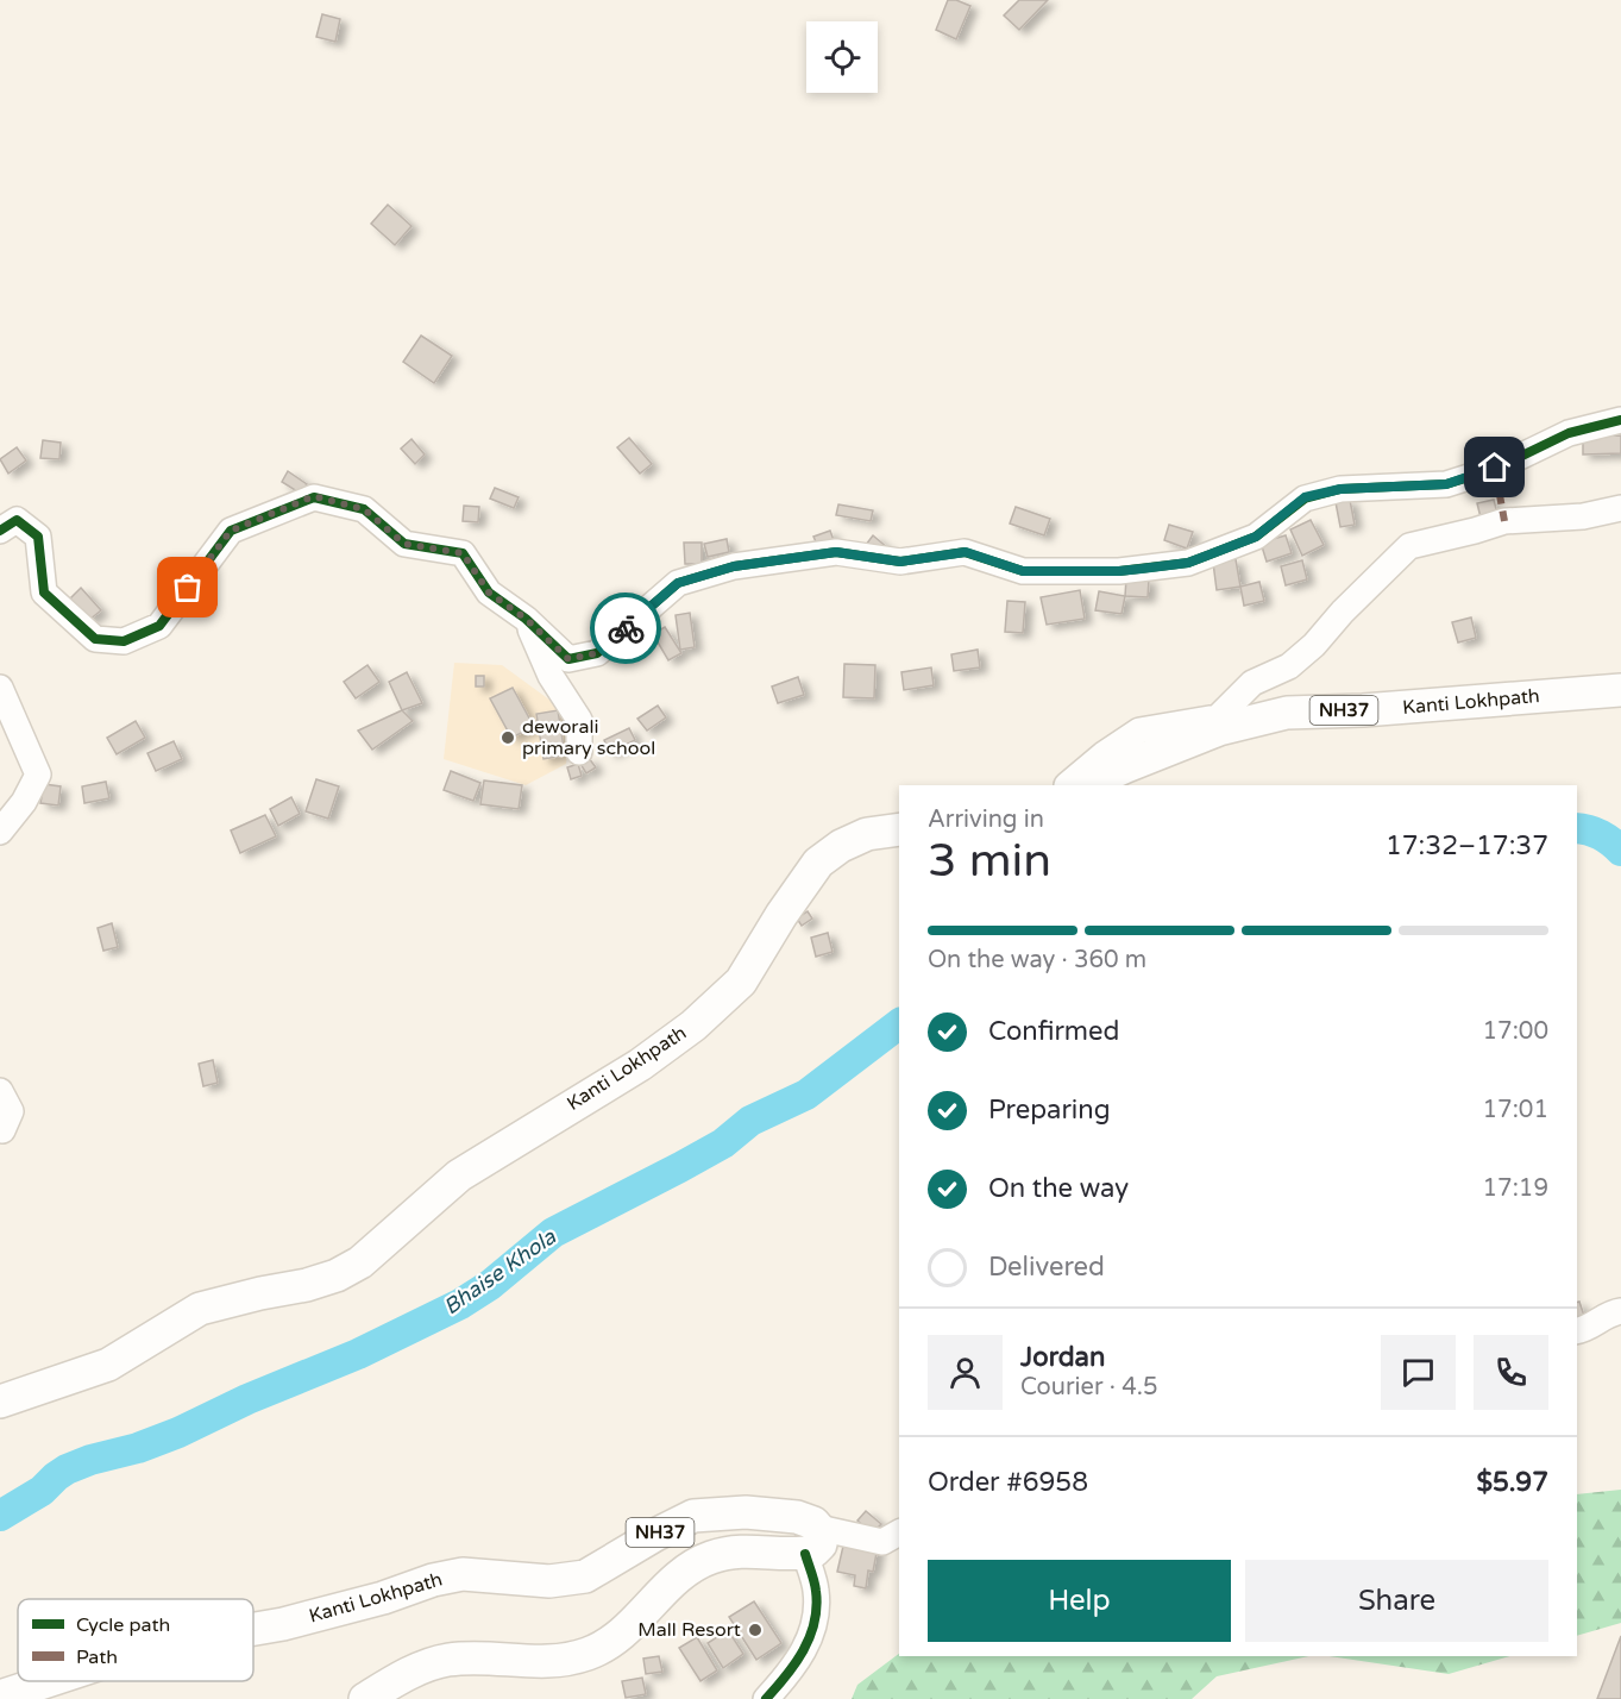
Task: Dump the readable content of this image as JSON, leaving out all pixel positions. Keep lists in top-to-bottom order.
{
  "streets": {
    "main road": ["Kanti Lokhpath", "NH37"]
  },
  "crossings": [
    ["Kanti Lokhpath", "NH37"]
  ],
  "water": ["Bhaise Khola"],
  "places": ["deworali primary school", "Mall Resort"],
  "legend": ["Cycle path", "Path"],
  "page": {
    "heading": ["3 min", "Arriving in", "17:32–17:37"],
    "panel": [
      "Jordan",
      "Courier · 4.5",
      "Order #6958",
      "$5.97"
    ],
    "bar": "On the way · 360 m",
    "list": [
      ["Confirmed", "17:00"],
      ["Preparing", "17:01"],
      ["On the way", "17:19"],
      "Delivered"
    ],
    "buttons": ["Help", "Share"]
  }
}
